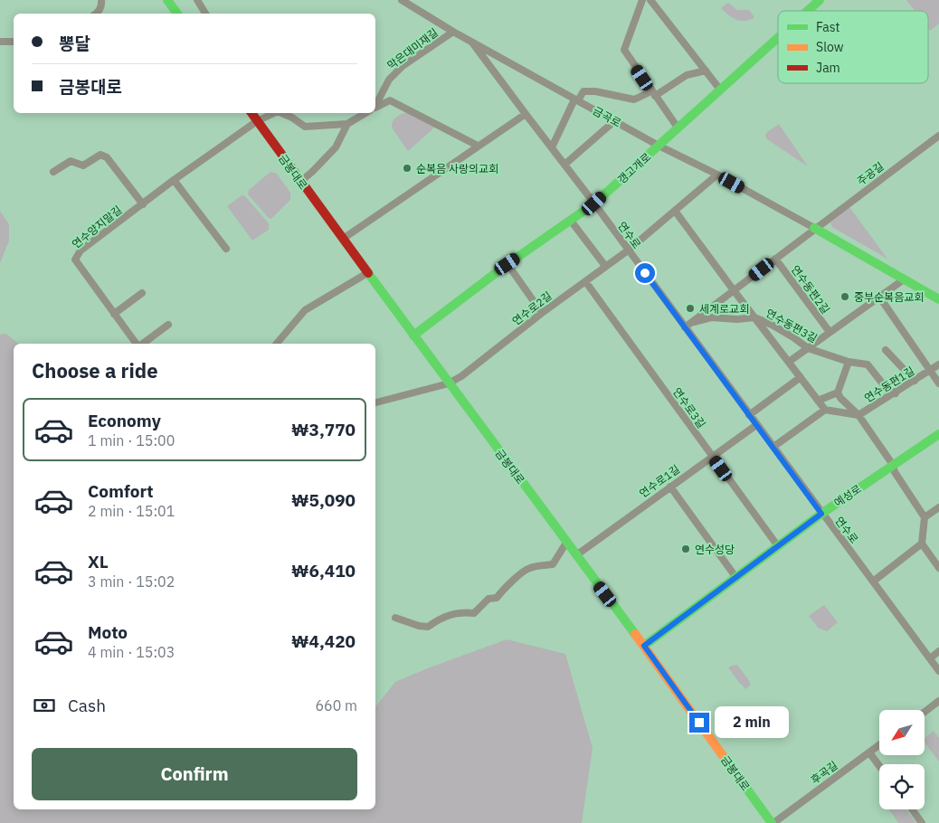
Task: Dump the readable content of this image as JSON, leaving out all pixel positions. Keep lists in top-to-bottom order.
{
  "streets": {
    "street": [
      "막은대미재길",
      "금곡로",
      "갱고개로",
      "금봉대로",
      "주공길",
      "연수양지말길",
      "연수로",
      "연수동편2길",
      "연수로2길",
      "연수동편3길",
      "연수동편1길",
      "연수로3길",
      "연수로1길",
      "예성로",
      "후곡길"
    ]
  },
  "crossings": [
    ["막은대미재길", "금곡로"],
    ["금곡로", "갱고개로"],
    ["금곡로", "주공길"],
    ["금곡로", "연수로"],
    ["금곡로", "연수로2길"],
    ["갱고개로", "금봉대로"],
    ["갱고개로", "연수로"],
    ["금봉대로", "연수양지말길"],
    ["금봉대로", "연수로2길"],
    ["금봉대로", "연수로1길"],
    ["금봉대로", "예성로"],
    ["금봉대로", "후곡길"],
    ["연수로", "연수로2길"],
    ["연수로", "연수로1길"],
    ["연수로", "예성로"],
    ["연수로2길", "연수로3길"],
    ["연수동편3길", "연수동편1길"],
    ["연수로3길", "연수로1길"],
    ["연수로3길", "예성로"]
  ],
  "places": [
    "순복음 사랑의교회",
    "중부순복음교회",
    "세계로교회",
    "연수성당"
  ],
  "legend": ["Fast", "Slow", "Jam"],
  "north": "bottom left",
  "page": {
    "banner": ["뽕달", "금봉대로"],
    "heading": "Choose a ride",
    "list": [
      {
        "name": "Economy",
        "note": "1 min · 15:00",
        "value": "₩3,770"
      },
      {
        "name": "Comfort",
        "note": "2 min · 15:01",
        "value": "₩5,090"
      },
      {
        "name": "XL",
        "note": "3 min · 15:02",
        "value": "₩6,410"
      },
      {
        "name": "Moto",
        "note": "4 min · 15:03",
        "value": "₩4,420"
      }
    ],
    "pay": ["Cash", "660 m"],
    "bubble": "2 min",
    "buttons": "Confirm"
  }
}
